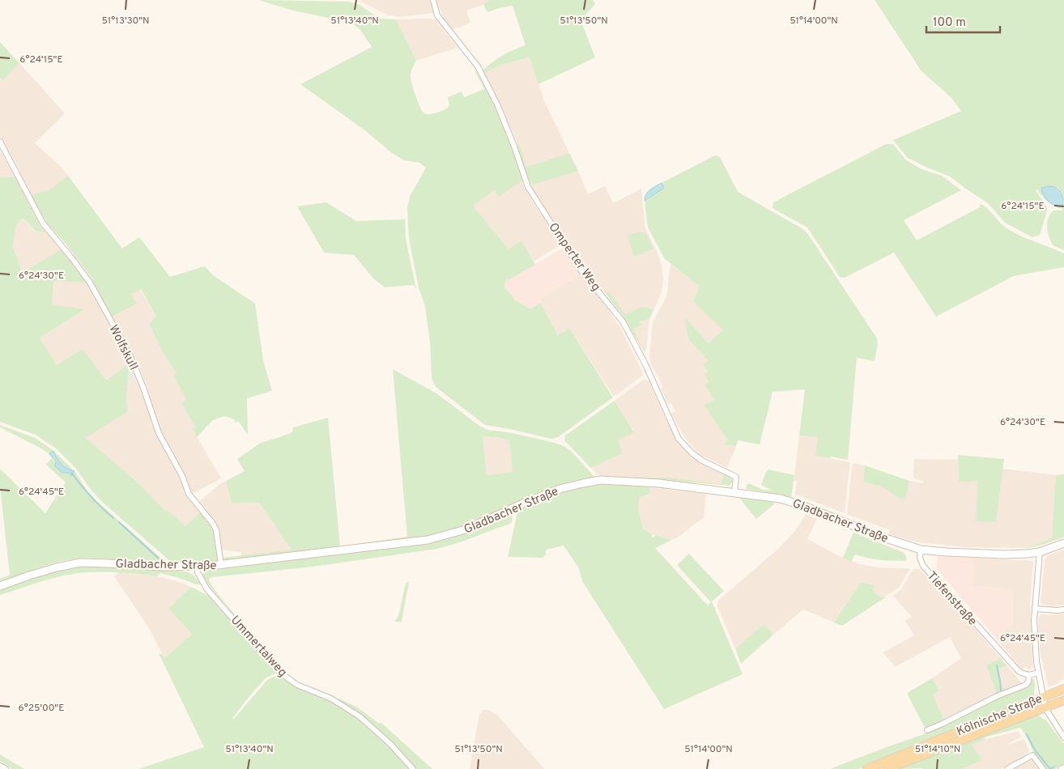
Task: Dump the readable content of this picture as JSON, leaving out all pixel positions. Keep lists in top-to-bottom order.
{
  "streets": {
    "main road": ["Gladbacher Straße", "Kölnische Straße"],
    "street": [
      "Omperter Weg",
      "Wolfskull",
      "Tiefenstraße",
      "Ummertalweg"
    ]
  },
  "crossings": [
    ["Omperter Weg", "Gladbacher Straße"],
    ["Wolfskull", "Gladbacher Straße"],
    ["Gladbacher Straße", "Tiefenstraße"],
    ["Gladbacher Straße", "Ummertalweg"]
  ],
  "scale_bar": "100 m",
  "coordinates": [
    "51°13'30\"N",
    "51°13'40\"N",
    "51°13'50\"N",
    "51°14'00\"N",
    "6°24'15\"E",
    "6°24'30\"E",
    "6°24'45\"E",
    "6°25'00\"E",
    "51°14'10\"N"
  ]
}
